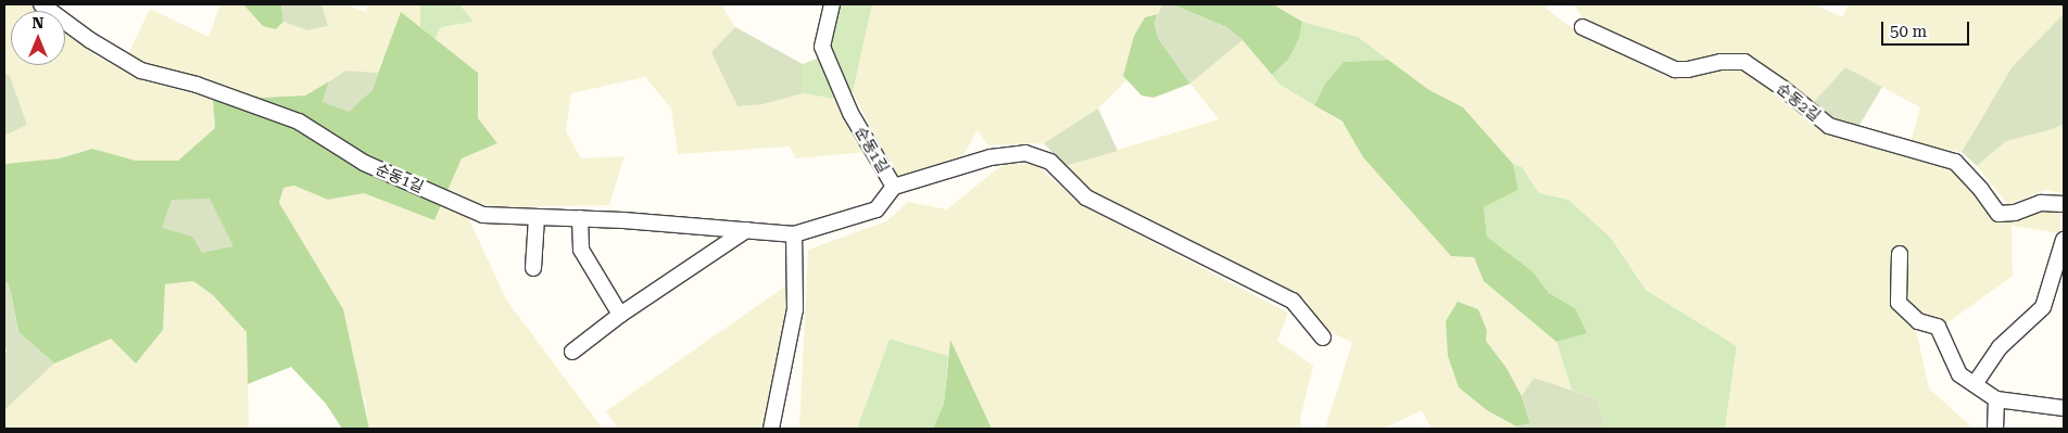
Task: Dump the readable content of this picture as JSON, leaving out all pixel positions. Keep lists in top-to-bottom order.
{
  "streets": {
    "street": ["순동2길", "순동1길"]
  },
  "scale_bar": "50 m",
  "north": "top"
}
